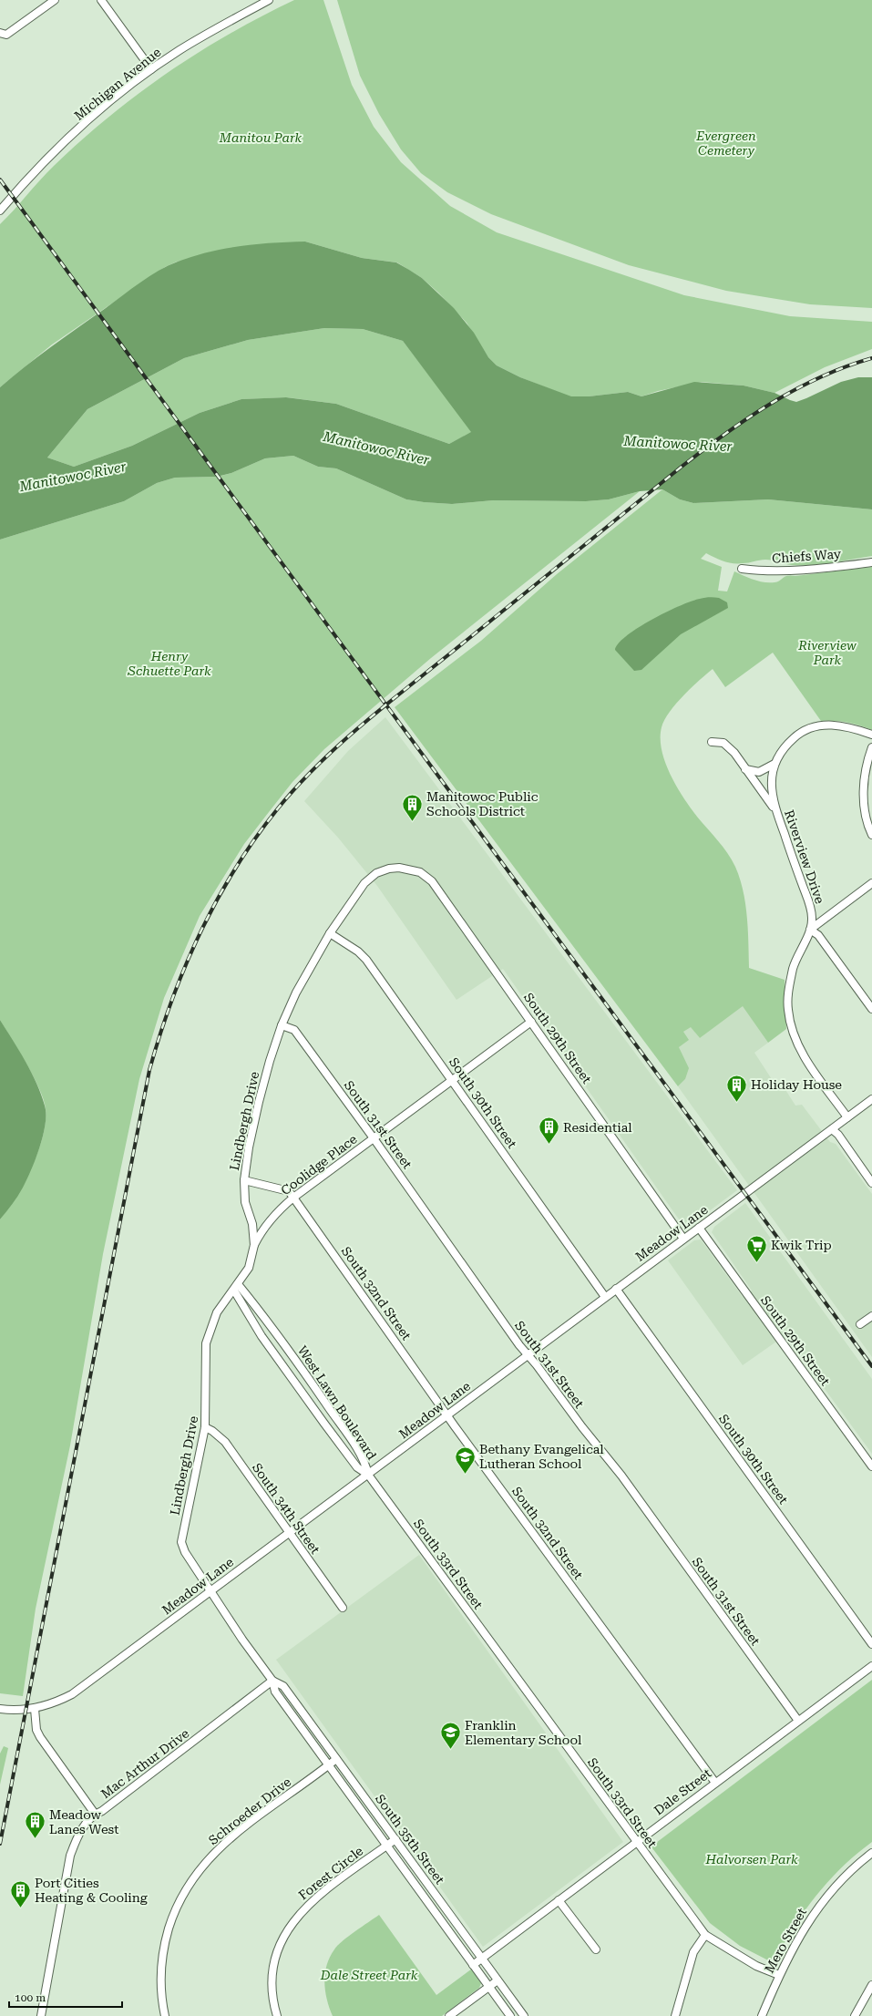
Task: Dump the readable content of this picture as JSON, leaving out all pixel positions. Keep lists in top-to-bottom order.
{
  "streets": {
    "street": [
      "Michigan Avenue",
      "Chiefs Way",
      "Riverview Drive",
      "South 29th Street",
      "South 30th Street",
      "Lindbergh Drive",
      "South 31st Street",
      "Coolidge Place",
      "Meadow Lane",
      "South 32nd Street",
      "West Lawn Boulevard",
      "South 34th Street",
      "South 33rd Street",
      "Mac Arthur Drive",
      "Dale Street",
      "Schroeder Drive",
      "South 35th Street",
      "Forest Circle",
      "Mero Street"
    ]
  },
  "crossings": [
    ["Riverview Drive", "Meadow Lane"],
    ["South 29th Street", "Lindbergh Drive"],
    ["South 29th Street", "Coolidge Place"],
    ["South 29th Street", "Meadow Lane"],
    ["South 30th Street", "Lindbergh Drive"],
    ["South 30th Street", "Coolidge Place"],
    ["South 30th Street", "Meadow Lane"],
    ["Lindbergh Drive", "South 31st Street"],
    ["Lindbergh Drive", "Coolidge Place"],
    ["Lindbergh Drive", "South 32nd Street"],
    ["Lindbergh Drive", "West Lawn Boulevard"],
    ["Lindbergh Drive", "South 34th Street"],
    ["Lindbergh Drive", "South 35th Street"],
    ["South 31st Street", "Coolidge Place"],
    ["South 31st Street", "Meadow Lane"],
    ["South 31st Street", "Dale Street"],
    ["Coolidge Place", "South 32nd Street"],
    ["Meadow Lane", "South 32nd Street"],
    ["Meadow Lane", "West Lawn Boulevard"],
    ["Meadow Lane", "South 34th Street"],
    ["Meadow Lane", "South 33rd Street"],
    ["Meadow Lane", "South 35th Street"],
    ["South 32nd Street", "Dale Street"],
    ["West Lawn Boulevard", "South 33rd Street"],
    ["South 33rd Street", "Dale Street"],
    ["South 33rd Street", "Mero Street"],
    ["Mac Arthur Drive", "South 35th Street"],
    ["Dale Street", "South 35th Street"],
    ["Schroeder Drive", "South 35th Street"],
    ["South 35th Street", "Forest Circle"]
  ],
  "water": ["Manitowoc River"],
  "parks": [
    "Evergreen Cemetery",
    "Manitou Park",
    "Riverview Park",
    "Henry Schuette Park",
    "Halvorsen Park",
    "Dale Street Park"
  ],
  "places": {
    "building": [
      "Manitowoc Public Schools District",
      "Holiday House",
      "Residential",
      "Meadow Lanes West",
      "Port Cities Heating & Cooling"
    ],
    "supermarket": ["Kwik Trip"],
    "school or university": ["Bethany Evangelical Lutheran School", "Franklin Elementary School"]
  },
  "scale_bar": "100 m"
}
